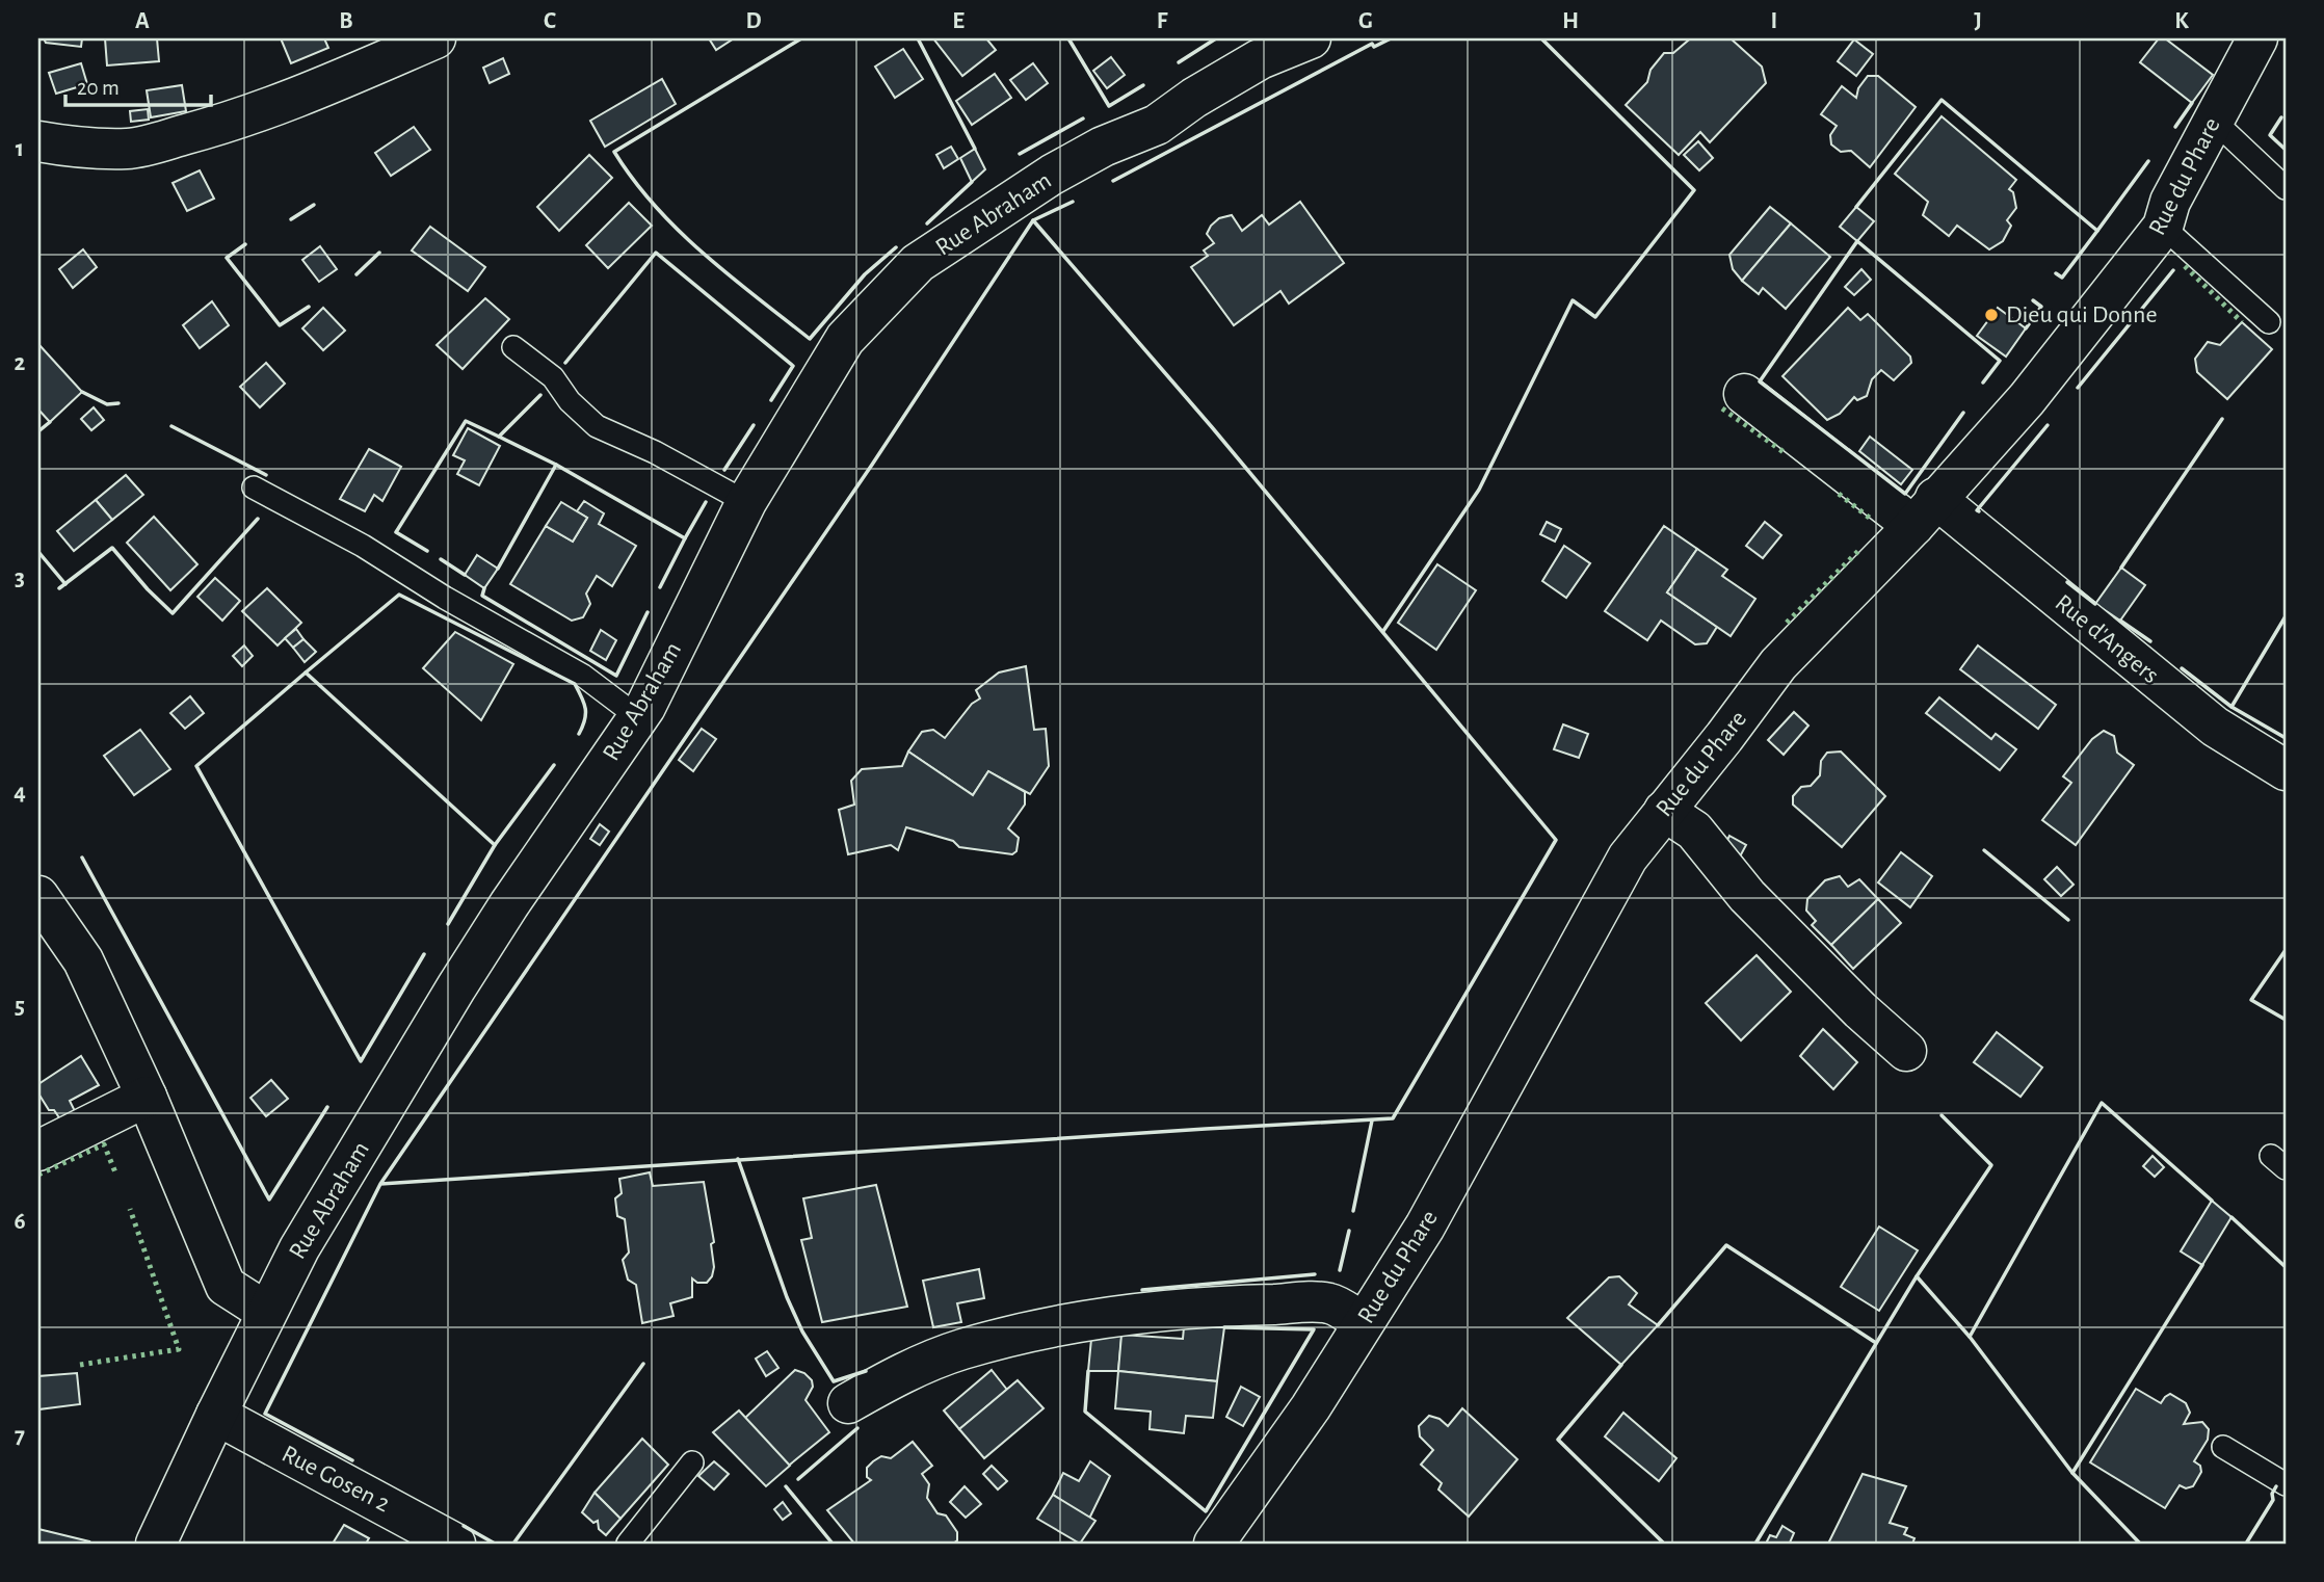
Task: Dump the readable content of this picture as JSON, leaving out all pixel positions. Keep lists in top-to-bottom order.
{
  "streets": {
    "street": [
      "Rue du Phare",
      "Rue Abraham",
      "Rue d'Angers",
      "Rue Gosen 2"
    ]
  },
  "crossings": [
    ["Rue du Phare", "Rue d'Angers"],
    ["Rue Abraham", "Rue Gosen 2"]
  ],
  "places": ["Dieu qui Donne"],
  "scale_bar": "20 m",
  "grid": {
    "columns": [
      "A",
      "B",
      "C",
      "D",
      "E",
      "F",
      "G",
      "H",
      "I",
      "J",
      "K"
    ],
    "rows": [
      "1",
      "2",
      "3",
      "4",
      "5",
      "6",
      "7"
    ]
  }
}
